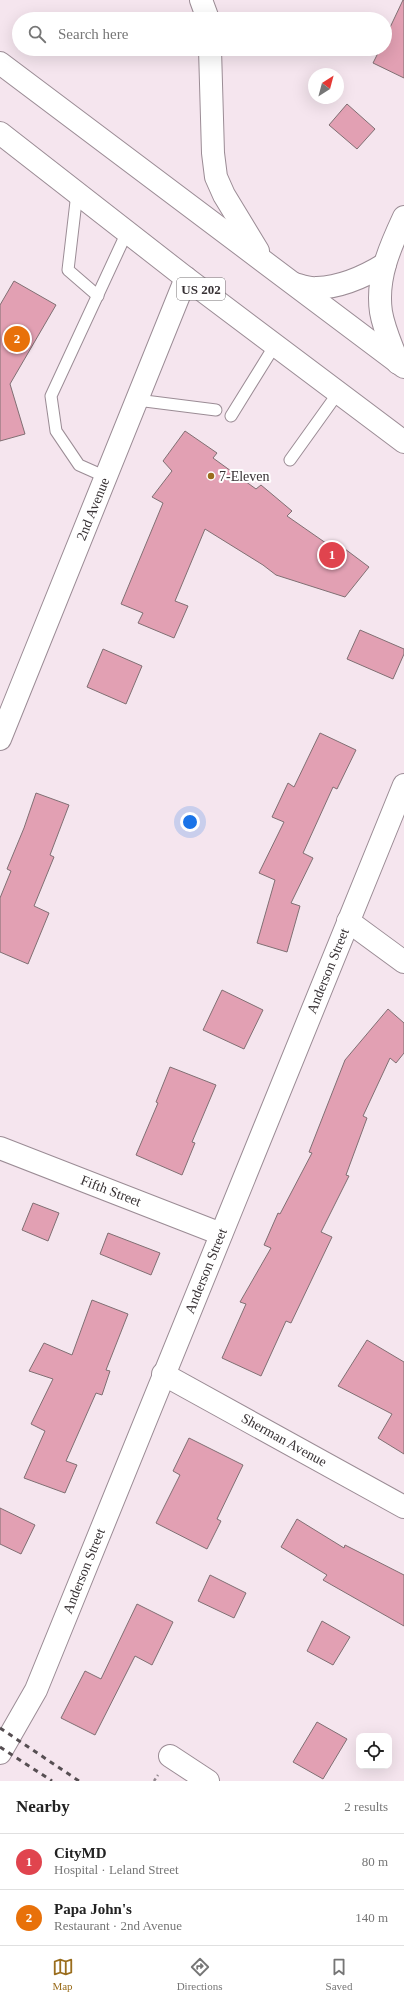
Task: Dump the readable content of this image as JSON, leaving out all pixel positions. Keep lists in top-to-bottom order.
{
  "streets": {
    "main road": [
      "US 202",
      "2nd Avenue",
      "Anderson Street",
      "Fifth Street",
      "Sherman Avenue"
    ]
  },
  "crossings": [
    ["US 202", "2nd Avenue"],
    ["Anderson Street", "Fifth Street"],
    ["Anderson Street", "Sherman Avenue"]
  ],
  "places": ["7-Eleven"],
  "north": "top right",
  "page": {
    "search": "Search here",
    "pins": ["2", "1"],
    "heading": ["Nearby", "2 results"],
    "list": [
      {
        "mark": "1",
        "name": "CityMD",
        "note": "Hospital · Leland Street",
        "value": "80 m"
      },
      {
        "mark": "2",
        "name": "Papa John's",
        "note": "Restaurant · 2nd Avenue",
        "value": "140 m"
      }
    ],
    "nav": ["Map", "Directions", "Saved"]
  }
}
